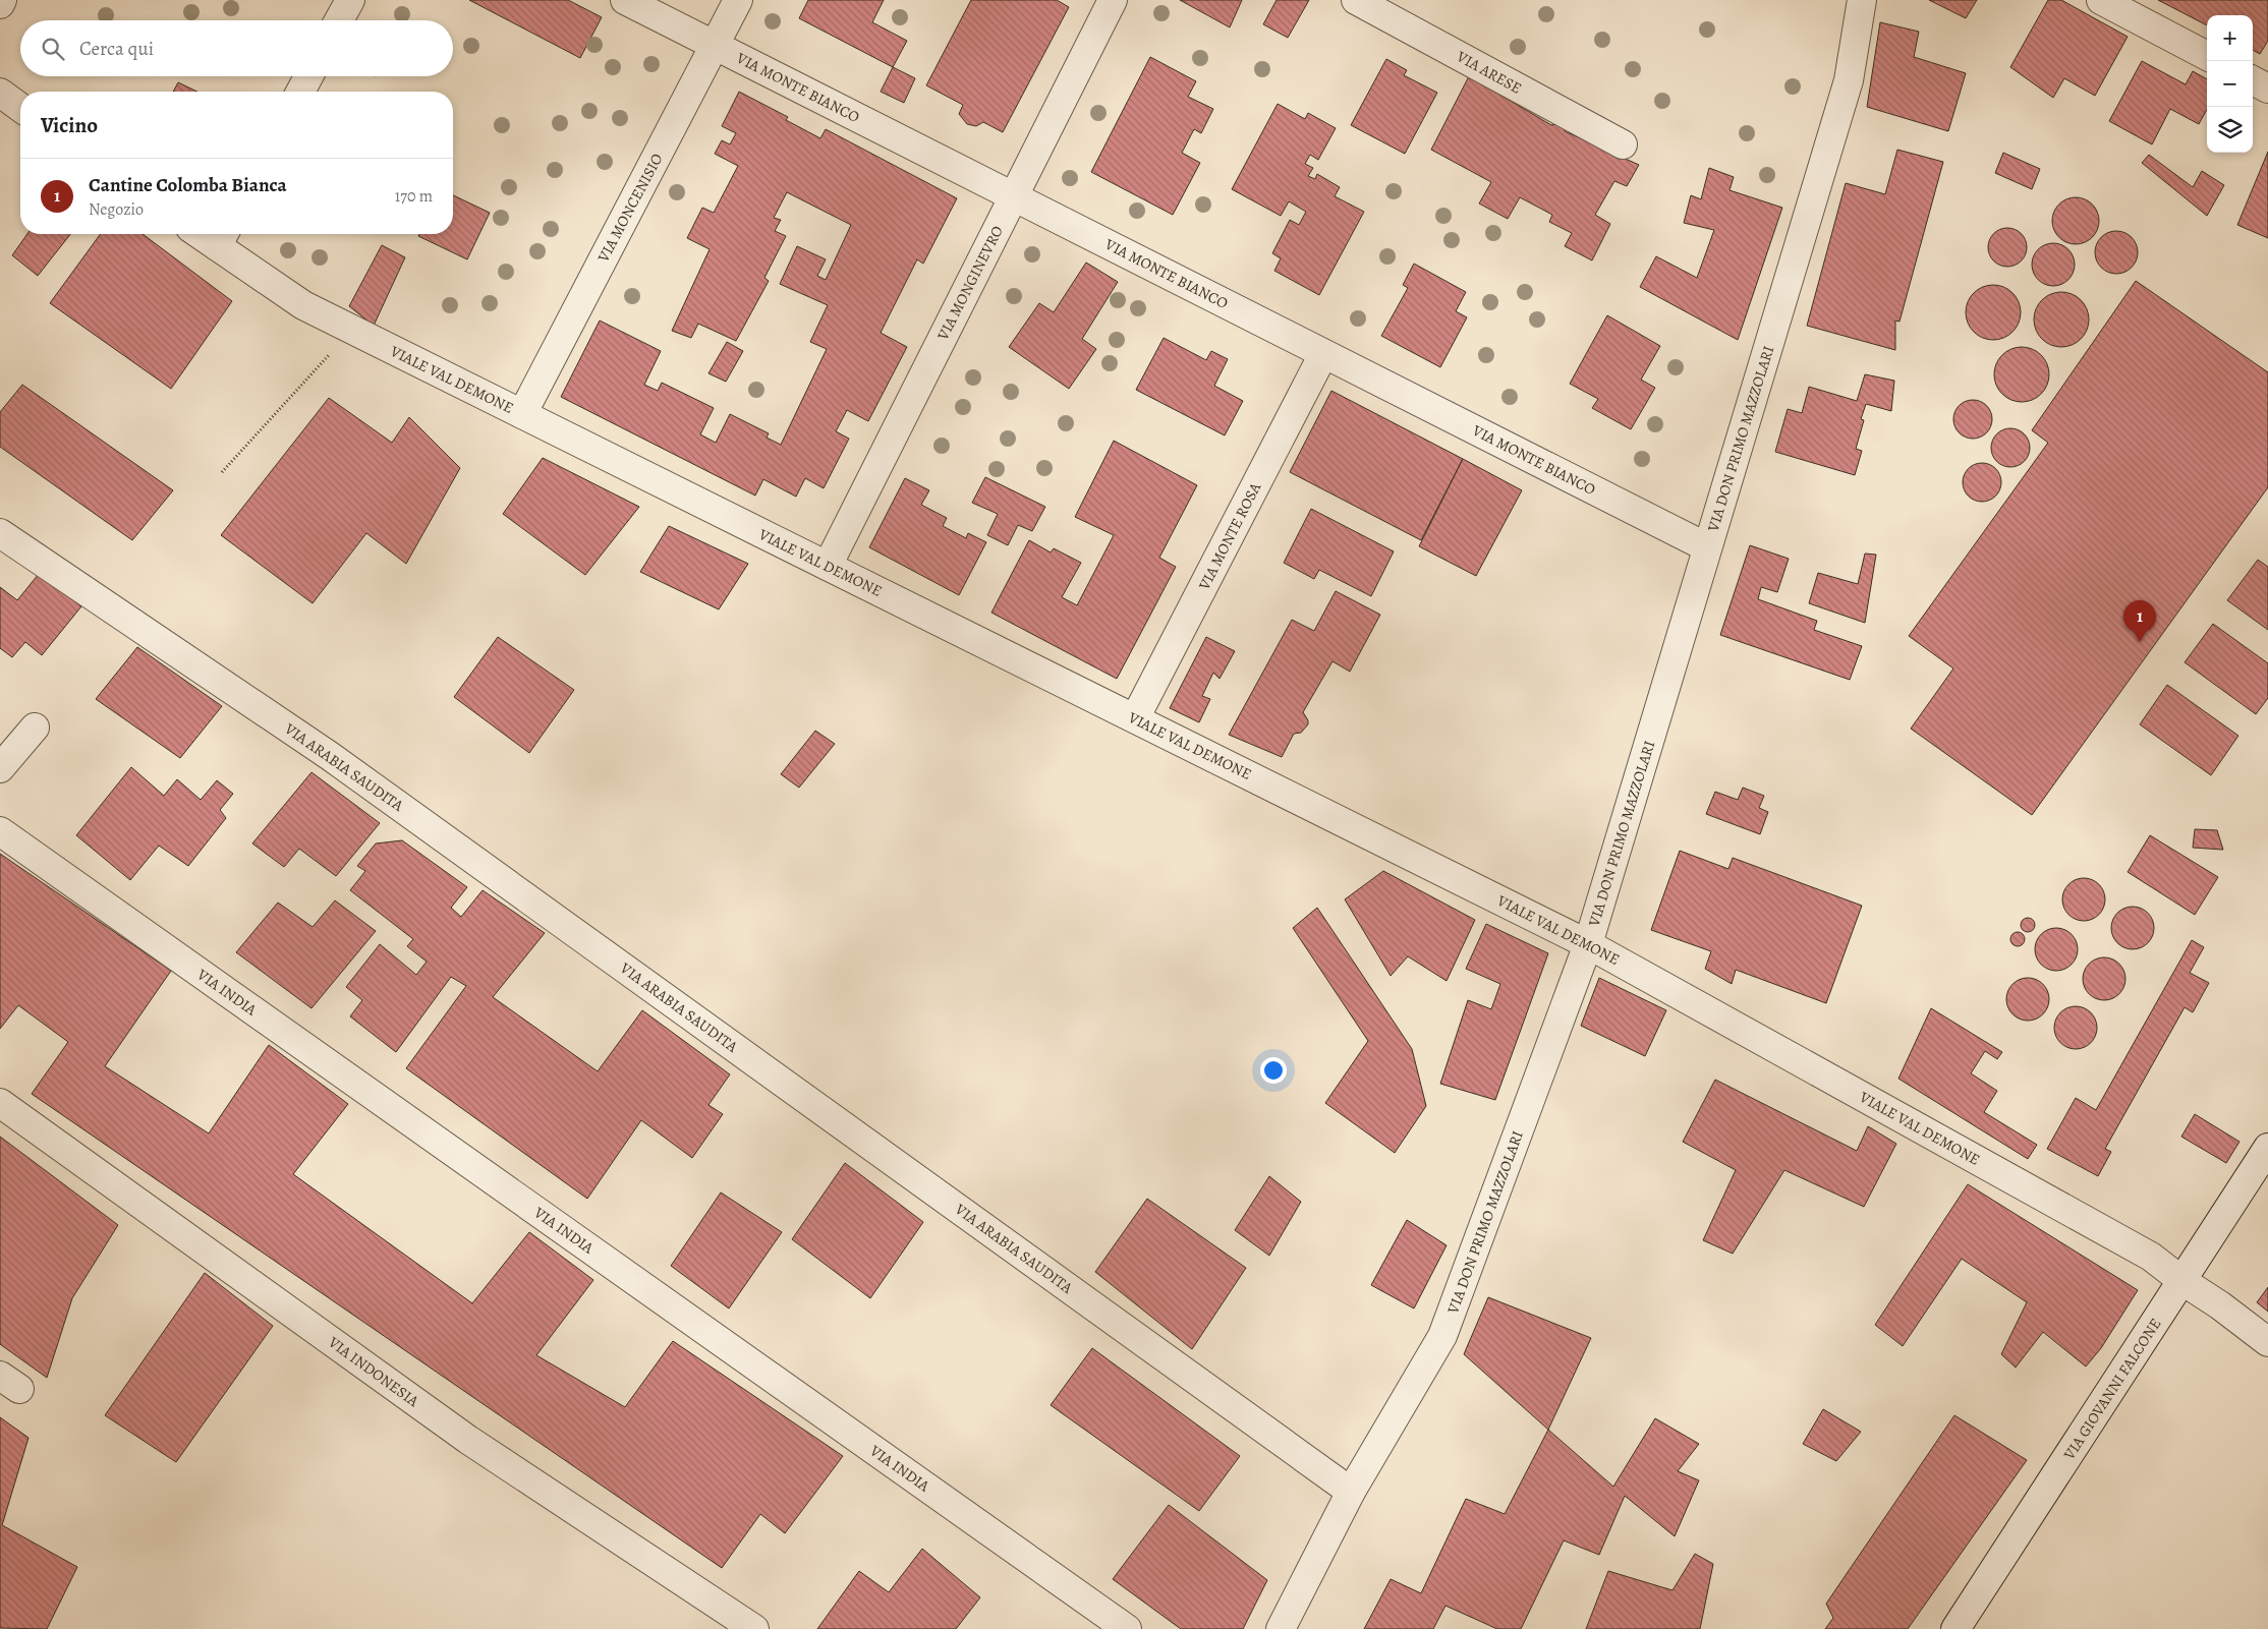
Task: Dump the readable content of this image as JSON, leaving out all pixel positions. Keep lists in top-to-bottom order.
{
  "streets": {
    "street": [
      "VIA ARESE",
      "VIA MONTE BIANCO",
      "VIA MONCENISIO",
      "VIA MONGINEVRO",
      "VIALE VAL DEMONE",
      "VIA DON PRIMO MAZZOLARI",
      "VIA MONTE ROSA",
      "VIA ARABIA SAUDITA",
      "VIA INDIA",
      "VIA INDONESIA",
      "VIA GIOVANNI FALCONE"
    ]
  },
  "crossings": [
    ["VIA MONTE BIANCO", "VIA MONCENISIO"],
    ["VIA MONTE BIANCO", "VIA MONGINEVRO"],
    ["VIA MONTE BIANCO", "VIA DON PRIMO MAZZOLARI"],
    ["VIA MONTE BIANCO", "VIA MONTE ROSA"],
    ["VIA MONCENISIO", "VIALE VAL DEMONE"],
    ["VIA MONGINEVRO", "VIALE VAL DEMONE"],
    ["VIALE VAL DEMONE", "VIA DON PRIMO MAZZOLARI"],
    ["VIALE VAL DEMONE", "VIA MONTE ROSA"],
    ["VIALE VAL DEMONE", "VIA GIOVANNI FALCONE"],
    ["VIA DON PRIMO MAZZOLARI", "VIA ARABIA SAUDITA"]
  ],
  "page": {
    "map_buttons": ["+", "−"],
    "search": "Cerca qui",
    "heading": "Vicino",
    "list": [
      {
        "mark": "1",
        "name": "Cantine Colomba Bianca",
        "note": "Negozio",
        "value": "170 m"
      }
    ],
    "pins": "1"
  }
}
